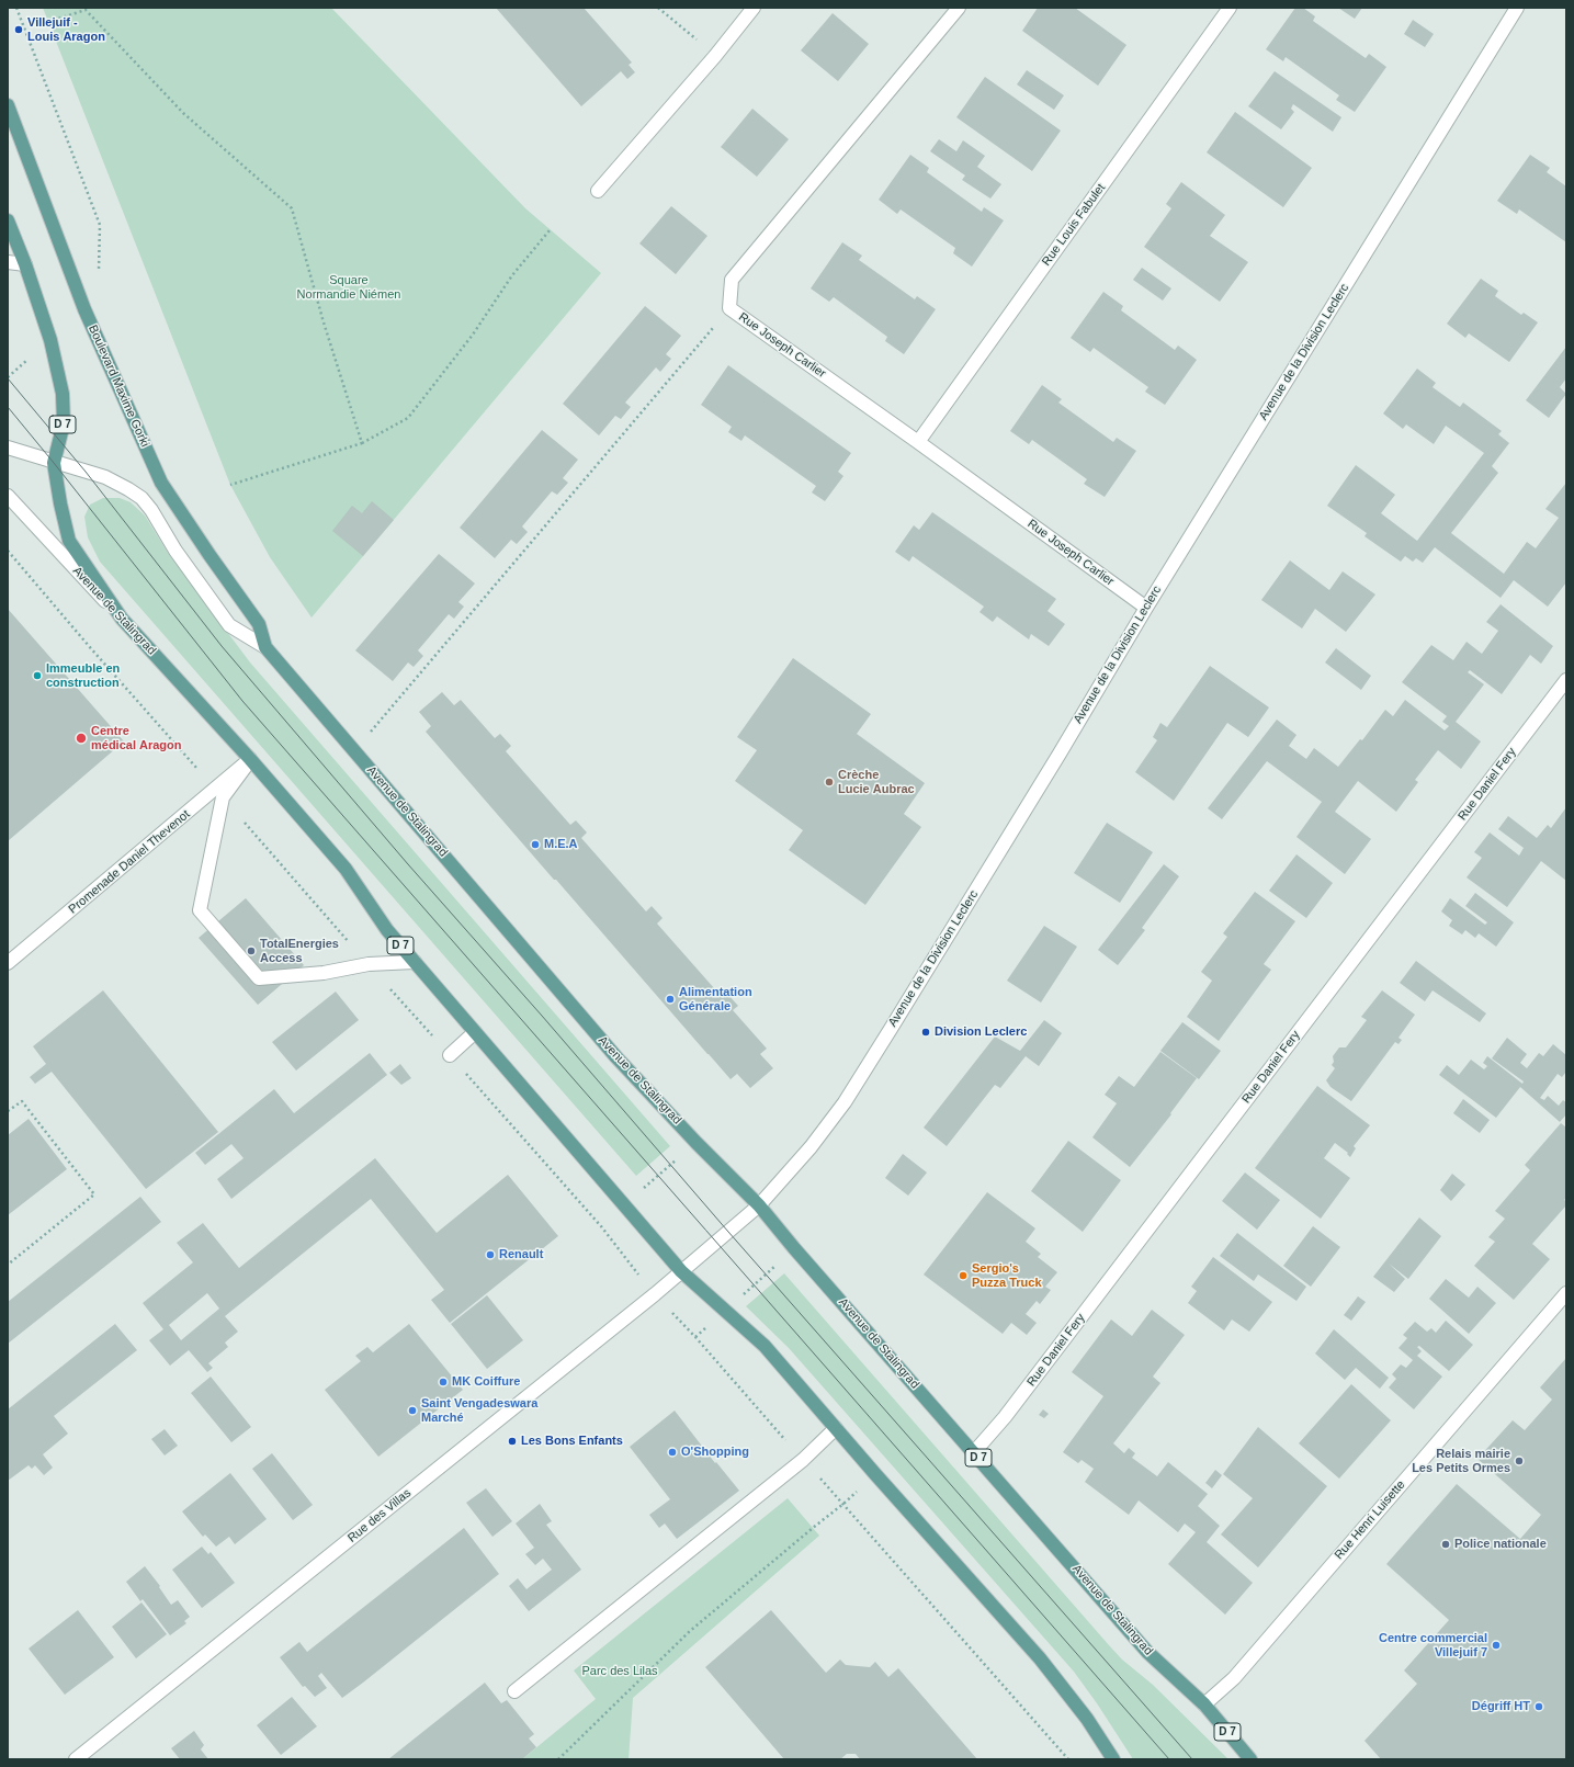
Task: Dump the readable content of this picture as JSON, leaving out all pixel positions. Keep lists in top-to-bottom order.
{
  "streets": {
    "main road": ["Boulevard Maxime Gorki", "D 7", "Avenue de Stalingrad"],
    "street": [
      "Rue Louis Fabulet",
      "Rue Joseph Carlier",
      "Avenue de la Division Leclerc",
      "Rue Daniel Fery",
      "Promenade Daniel Thevenot",
      "Rue des Villas",
      "Rue Henri Luisette"
    ]
  },
  "crossings": [
    ["Rue Louis Fabulet", "Rue Joseph Carlier"],
    ["Rue Joseph Carlier", "Avenue de la Division Leclerc"],
    ["Avenue de la Division Leclerc", "Avenue de Stalingrad"],
    ["Avenue de la Division Leclerc", "Rue des Villas"],
    ["Boulevard Maxime Gorki", "Avenue de Stalingrad"],
    ["D 7", "Avenue de Stalingrad"],
    ["Avenue de Stalingrad", "Rue Daniel Fery"],
    ["Avenue de Stalingrad", "Promenade Daniel Thevenot"],
    ["Avenue de Stalingrad", "Rue des Villas"],
    ["Avenue de Stalingrad", "Rue Henri Luisette"]
  ],
  "parks": ["Square Normandie Niémen", "Parc des Lilas"],
  "places": [
    "Villejuif - Louis Aragon",
    "Immeuble en construction",
    "Centre médical Aragon",
    "Crèche Lucie Aubrac",
    "M.E.A",
    "TotalEnergies Access",
    "Alimentation Générale",
    "Division Leclerc",
    "Renault",
    "Sergio's Puzza Truck",
    "MK Coiffure",
    "Saint Vengadeswara Marché",
    "Les Bons Enfants",
    "O'Shopping",
    "Relais mairie Les Petits Ormes",
    "Police nationale",
    "Centre commercial Villejuif 7",
    "Dégriff HT"
  ]
}
